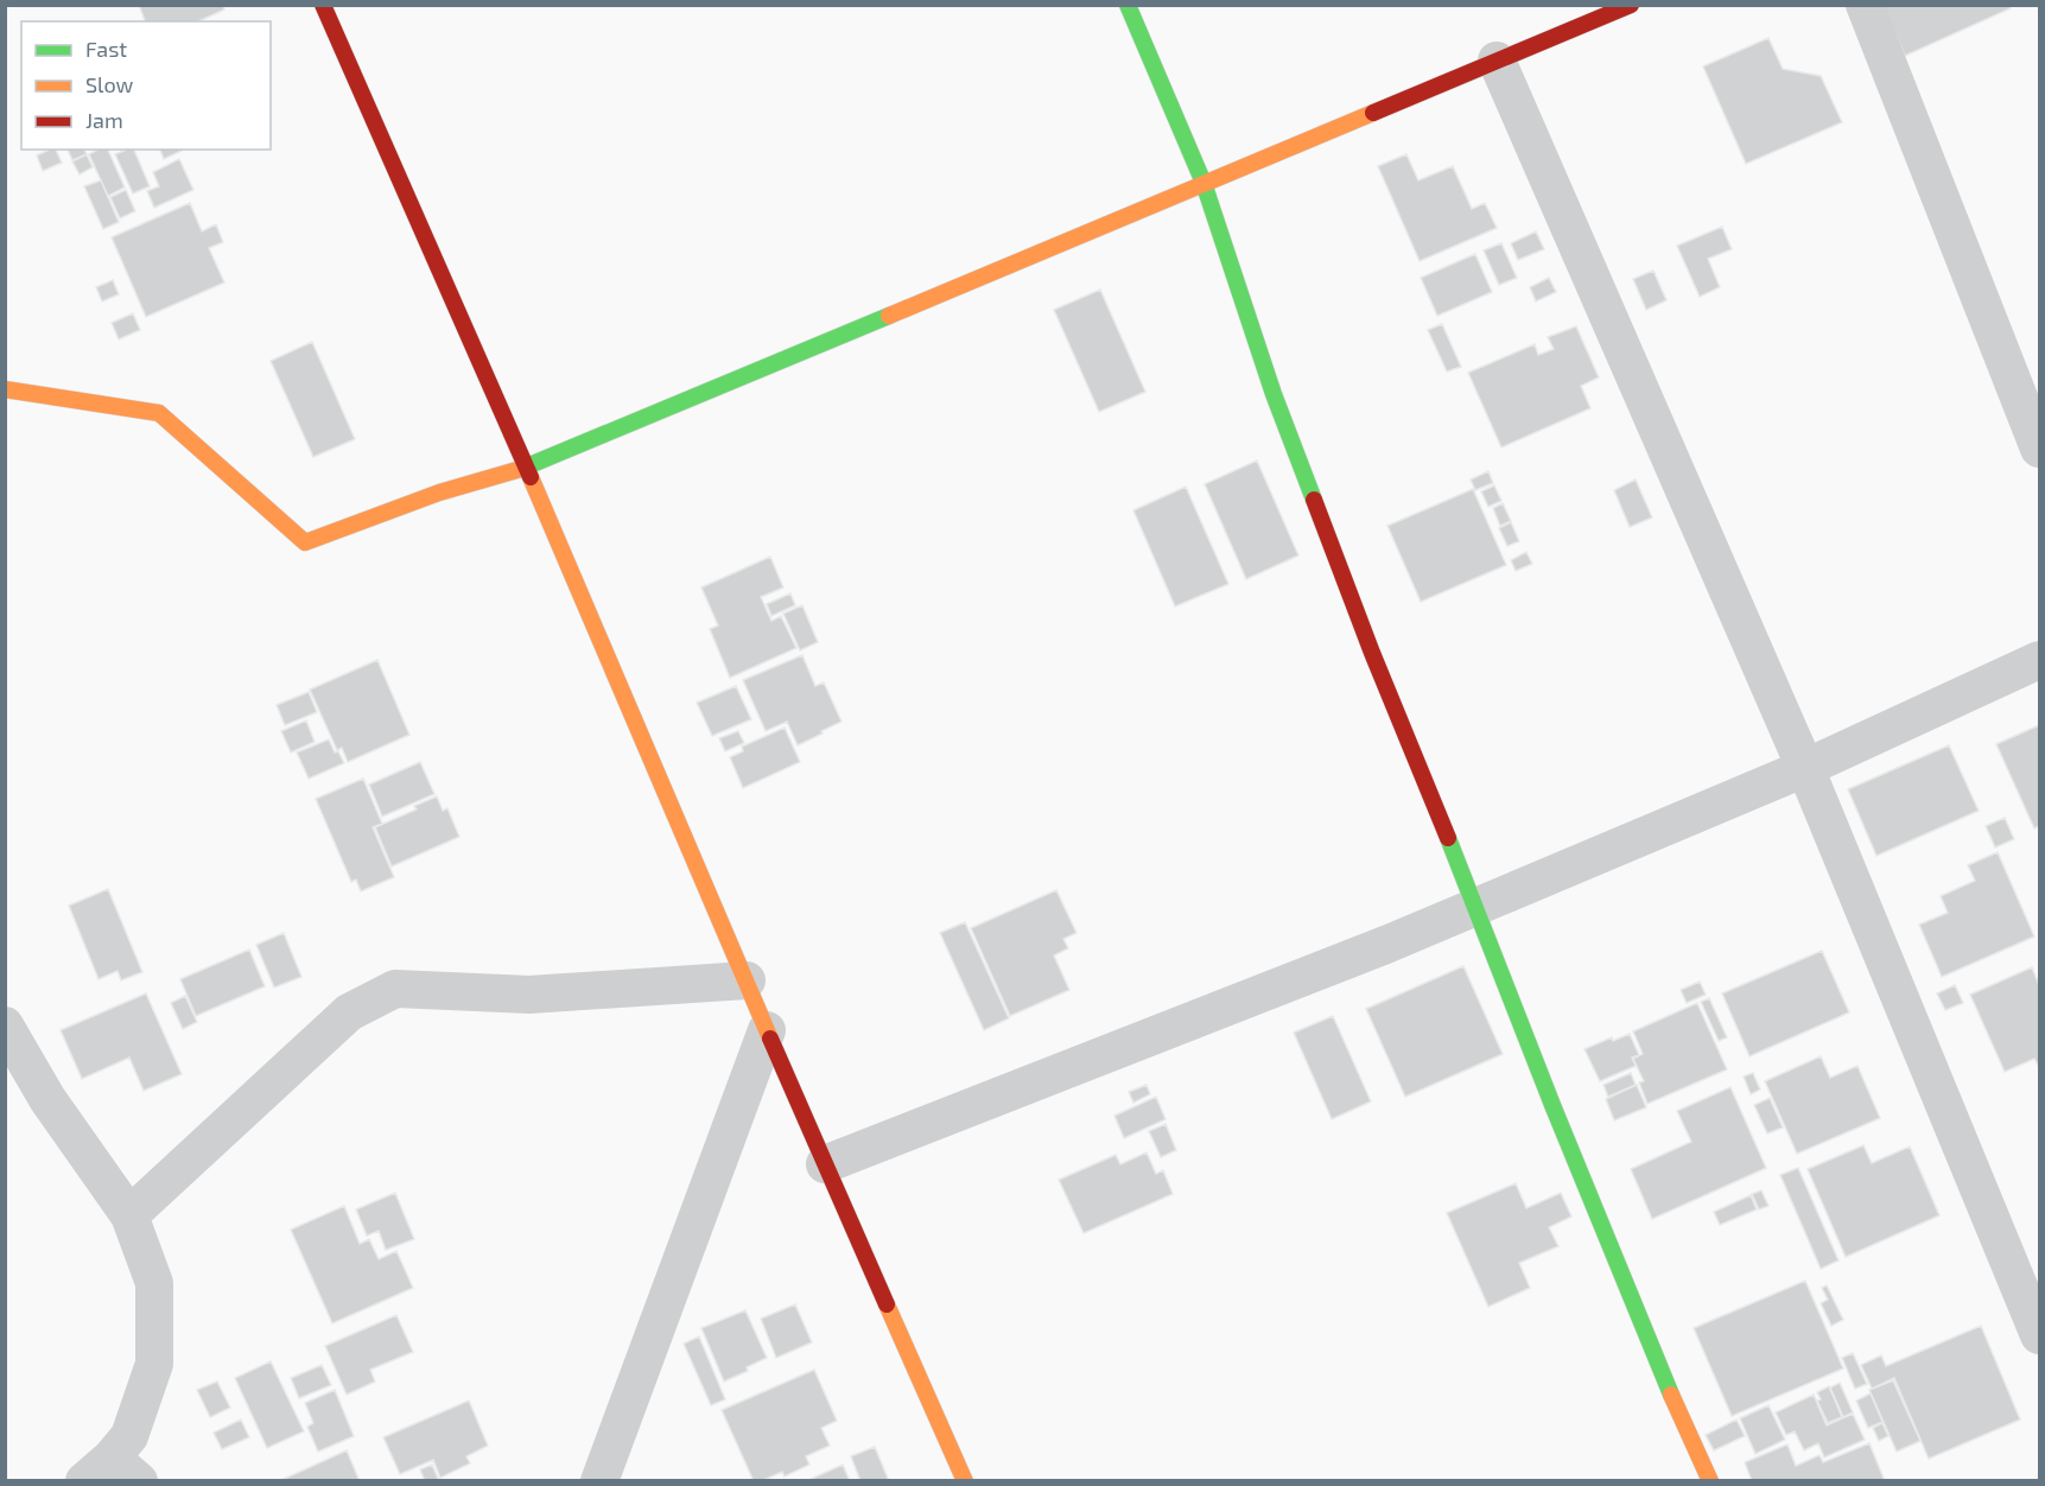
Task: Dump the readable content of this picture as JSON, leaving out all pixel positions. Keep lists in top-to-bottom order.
{
  "legend": ["Fast", "Slow", "Jam"]
}
